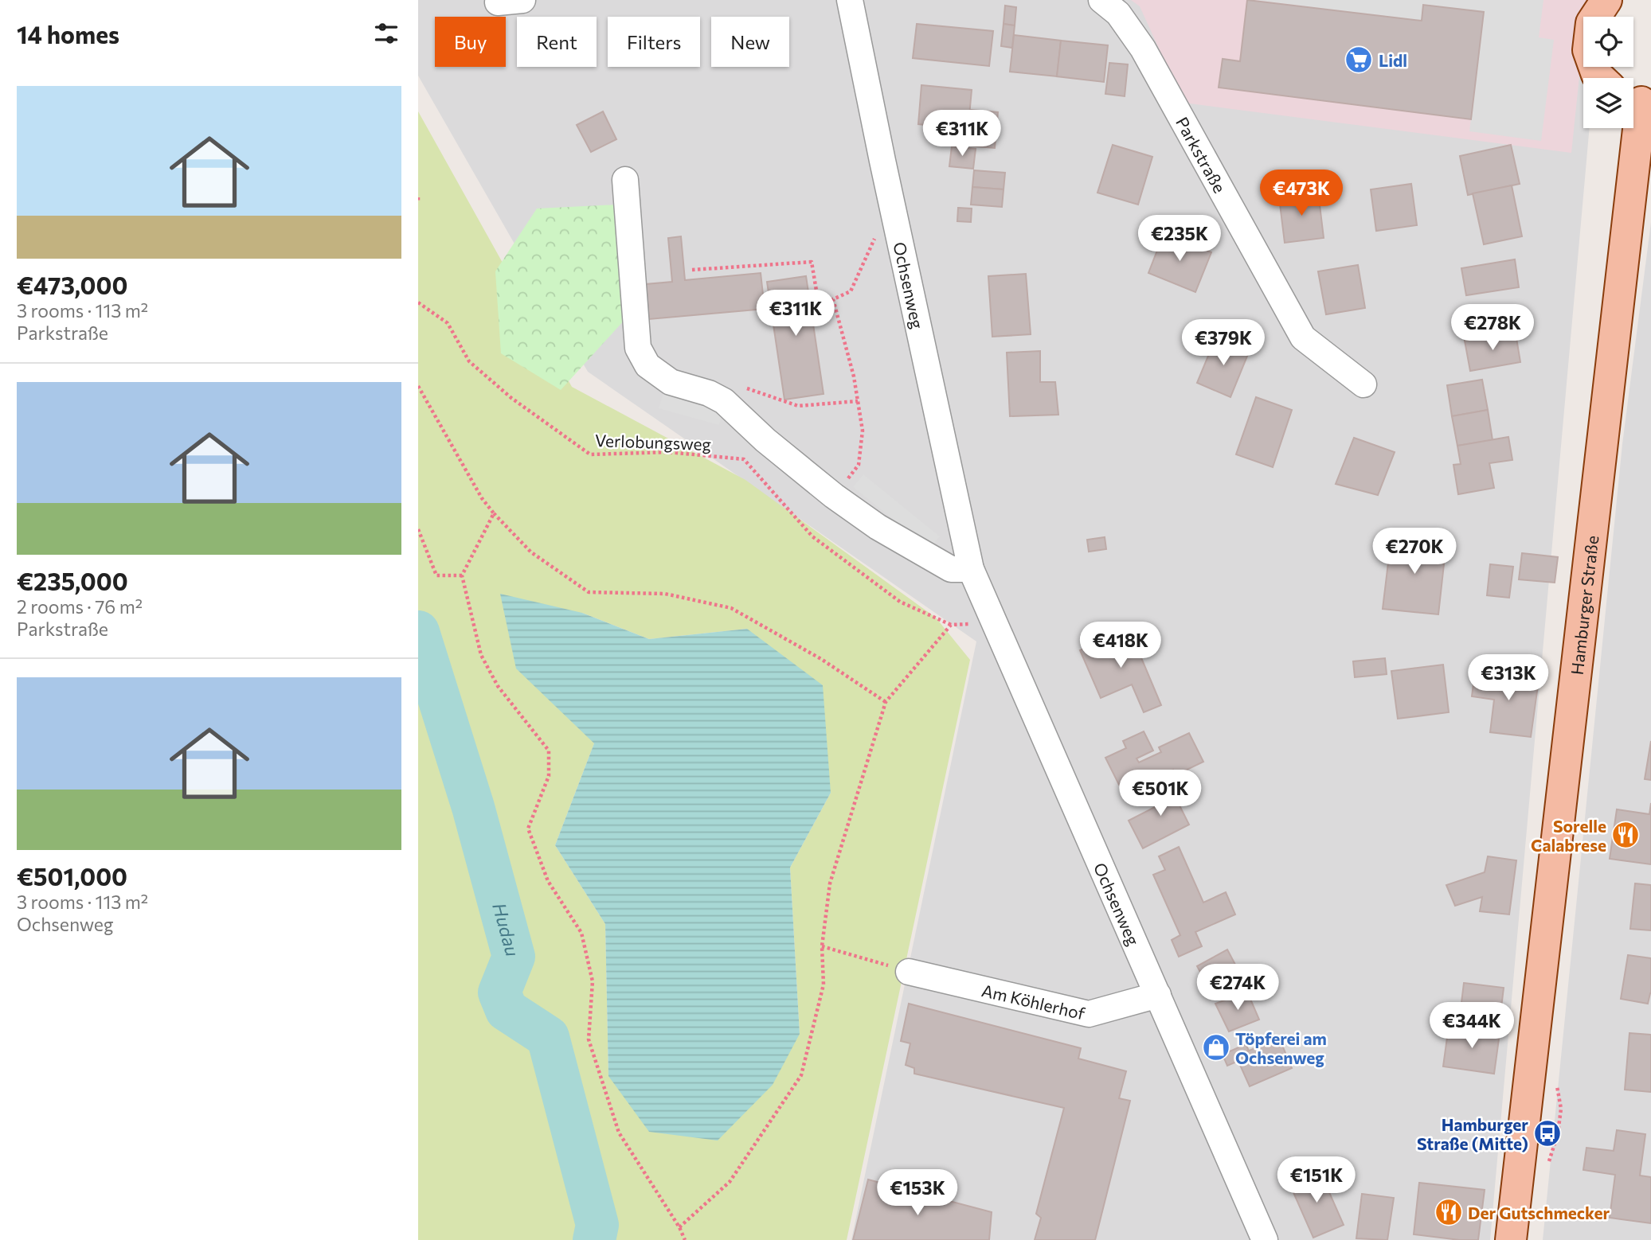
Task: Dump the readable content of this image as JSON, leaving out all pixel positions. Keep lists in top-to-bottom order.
{
  "streets": {
    "main road": ["Hamburger Straße"],
    "street": ["Parkstraße", "Ochsenweg", "Am Köhlerhof"],
    "path": ["Verlobungsweg"]
  },
  "crossings": [
    ["Ochsenweg", "Am Köhlerhof"]
  ],
  "water": ["Hudau"],
  "places": {
    "supermarket": ["Lidl"],
    "restaurant": ["Sorelle Calabrese", "Der Gutschmecker"],
    "shop": ["Töpferei am Ochsenweg"],
    "bus stop": ["Hamburger Straße (Mitte)"]
  },
  "page": {
    "heading": "14 homes",
    "chip": [
      "Buy",
      "Rent",
      "Filters",
      "New"
    ],
    "list": [
      {
        "name": "€473,000",
        "note": "3 rooms · 113 m² · Parkstraße"
      },
      {
        "name": "€235,000",
        "note": "2 rooms · 76 m² · Parkstraße"
      },
      {
        "name": "€501,000",
        "note": "3 rooms · 113 m² · Ochsenweg"
      }
    ],
    "price": [
      "€311K",
      "€473K",
      "€235K",
      "€311K",
      "€278K",
      "€379K",
      "€270K",
      "€418K",
      "€313K",
      "€501K",
      "€274K",
      "€344K",
      "€151K",
      "€153K"
    ]
  }
}
